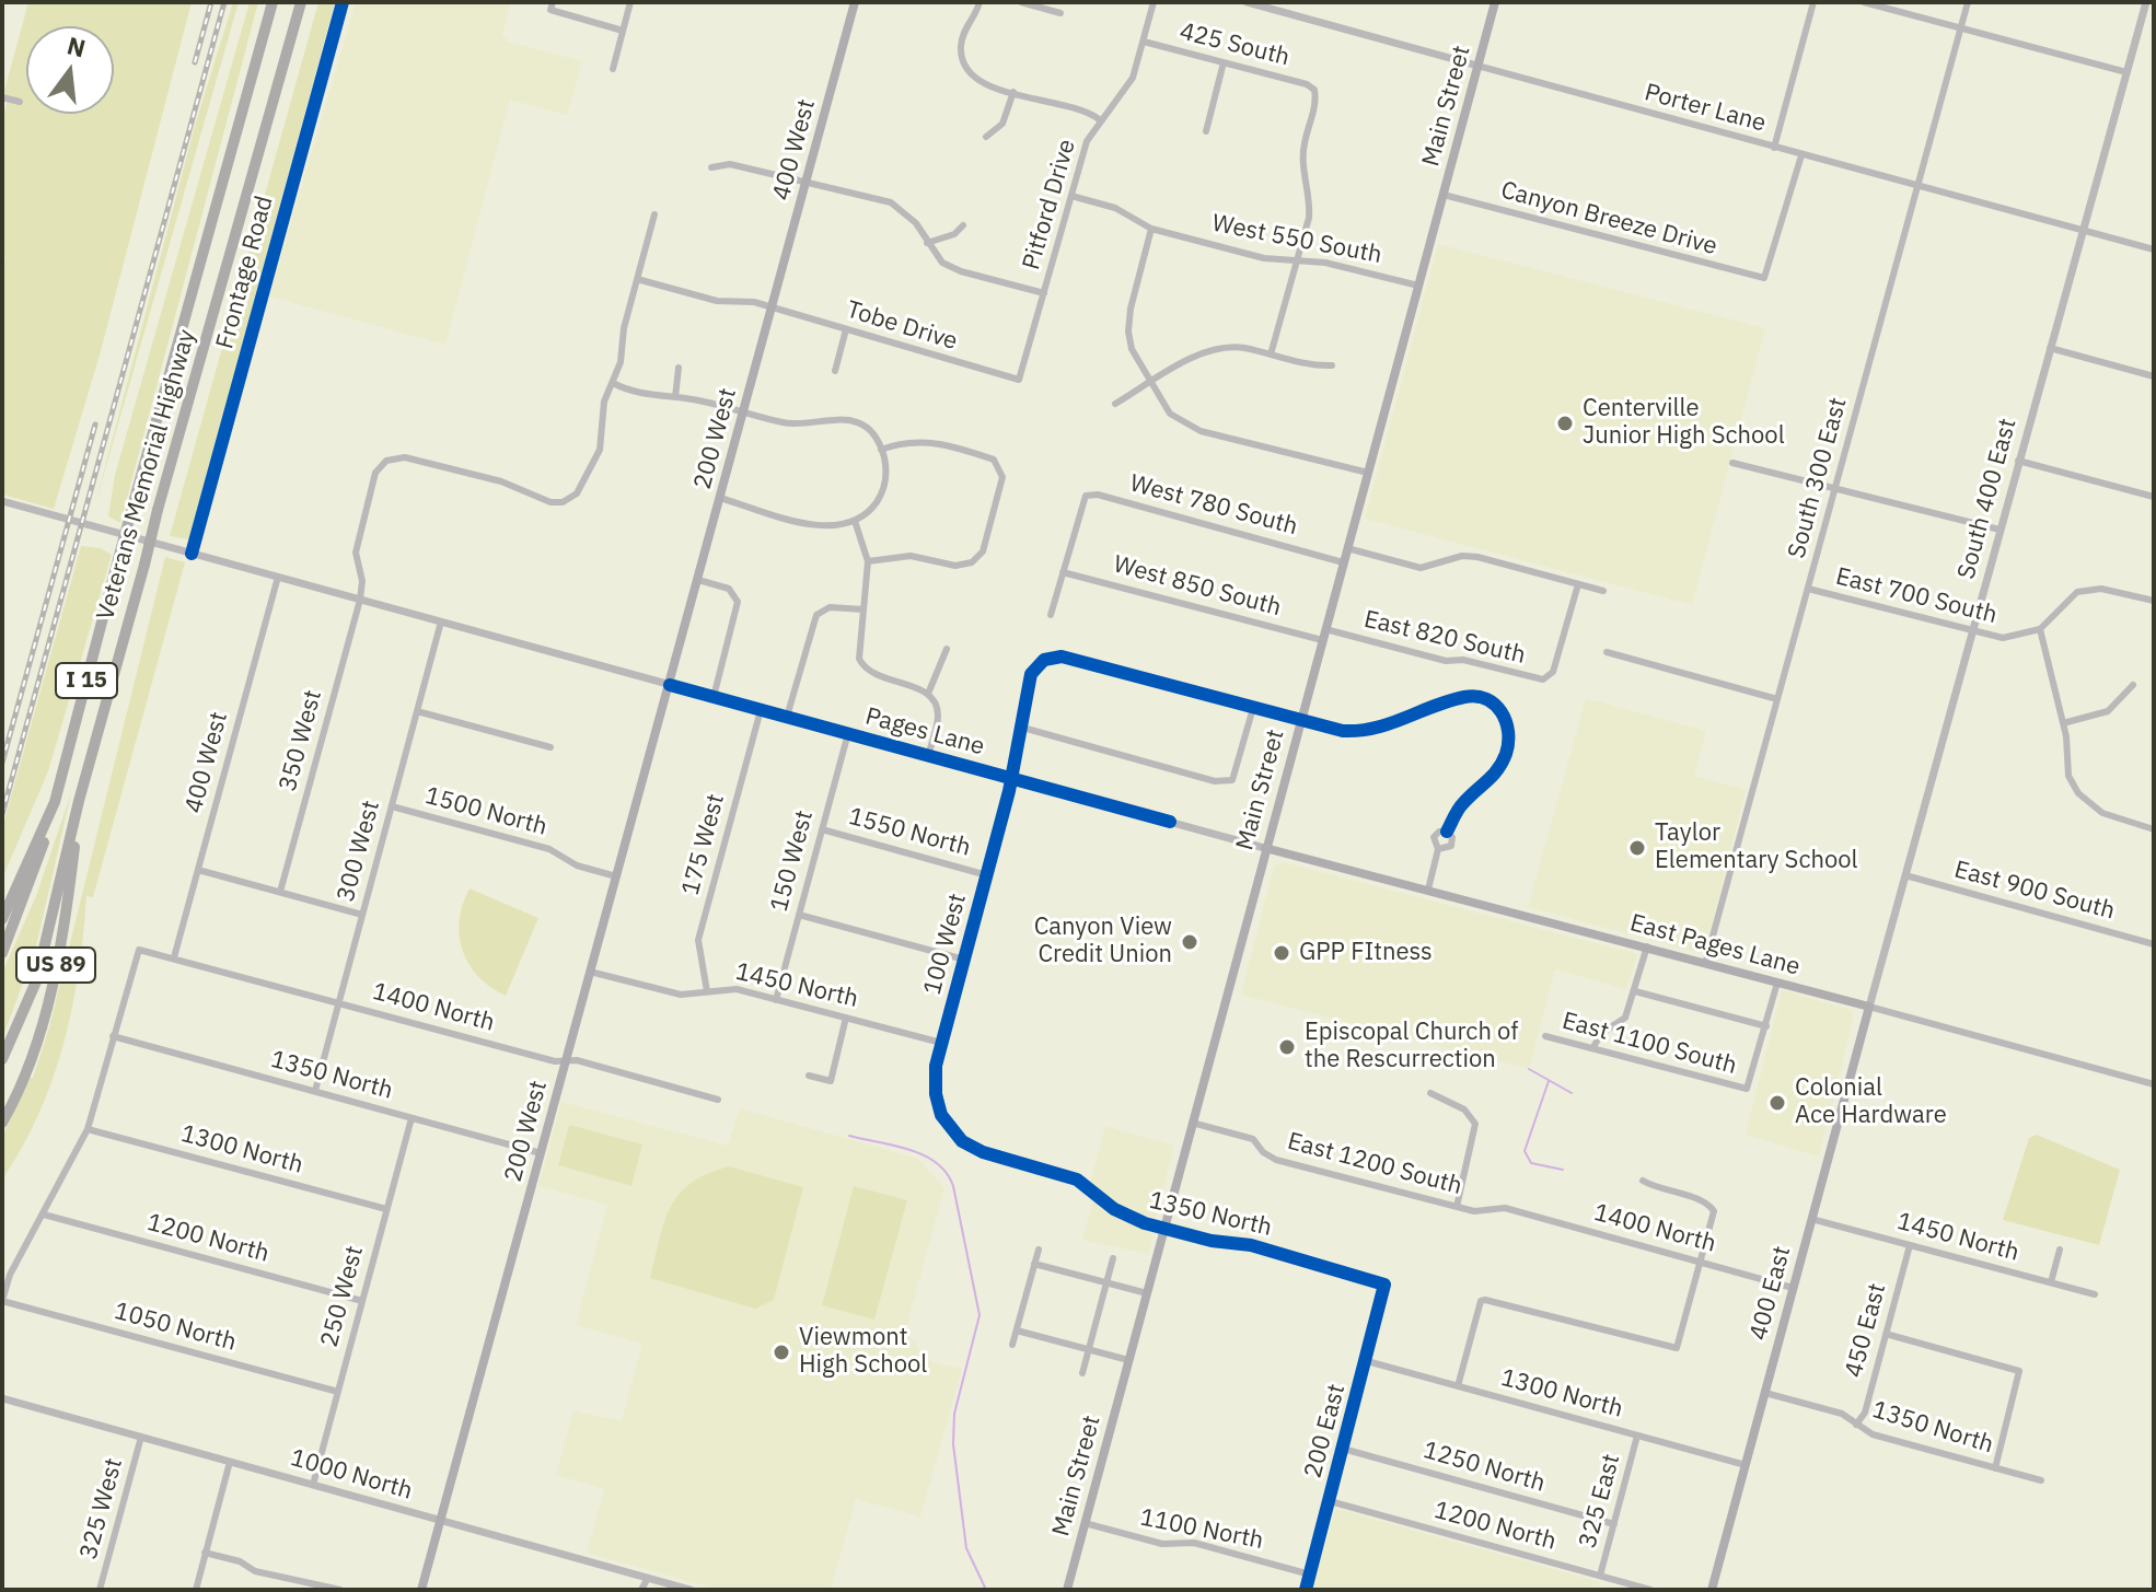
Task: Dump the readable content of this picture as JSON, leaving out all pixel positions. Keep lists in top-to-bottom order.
{
  "streets": {
    "highway": ["Veterans Memorial Highway", "I 15", "US 89"],
    "main road": [
      "Main Street",
      "400 West",
      "200 West",
      "East Pages Lane",
      "400 East"
    ],
    "street": [
      "425 South",
      "Porter Lane",
      "Pitford Drive",
      "Canyon Breeze Drive",
      "West 550 South",
      "Frontage Road",
      "Tobe Drive",
      "South 300 East",
      "South 400 East",
      "West 780 South",
      "West 850 South",
      "East 700 South",
      "East 820 South",
      "Pages Lane",
      "350 West",
      "1500 North",
      "1550 North",
      "175 West",
      "300 West",
      "150 West",
      "East 900 South",
      "100 West",
      "1450 North",
      "1400 North",
      "East 1100 South",
      "1350 North",
      "1300 North",
      "East 1200 South",
      "1200 North",
      "250 West",
      "1050 North",
      "450 East",
      "200 East",
      "1250 North",
      "1000 North",
      "325 East",
      "325 West",
      "1100 North"
    ]
  },
  "crossings": [
    ["425 South", "Pitford Drive"],
    ["425 South", "West 550 South"],
    ["Main Street", "Porter Lane"],
    ["Main Street", "Canyon Breeze Drive"],
    ["Main Street", "West 550 South"],
    ["Main Street", "West 780 South"],
    ["Main Street", "West 850 South"],
    ["Main Street", "East 820 South"],
    ["Main Street", "Pages Lane"],
    ["Main Street", "100 West"],
    ["Main Street", "East Pages Lane"],
    ["Main Street", "1350 North"],
    ["Main Street", "East 1200 South"],
    ["Main Street", "1100 North"],
    ["Porter Lane", "Canyon Breeze Drive"],
    ["Porter Lane", "South 300 East"],
    ["Porter Lane", "South 400 East"],
    ["400 West", "Tobe Drive"],
    ["400 West", "200 West"],
    ["400 West", "Pages Lane"],
    ["400 West", "1400 North"],
    ["Pitford Drive", "West 550 South"],
    ["Pitford Drive", "Tobe Drive"],
    ["Frontage Road", "Pages Lane"],
    ["Tobe Drive", "200 West"],
    ["200 West", "Pages Lane"],
    ["200 West", "1500 North"],
    ["200 West", "1450 North"],
    ["200 West", "1400 North"],
    ["200 West", "1350 North"],
    ["200 West", "1000 North"],
    ["Veterans Memorial Highway", "US 89"],
    ["South 300 East", "East 700 South"],
    ["South 300 East", "East Pages Lane"],
    ["South 400 East", "East 700 South"],
    ["South 400 East", "East 900 South"],
    ["South 400 East", "East Pages Lane"],
    ["South 400 East", "400 East"],
    ["West 780 South", "West 850 South"],
    ["West 850 South", "East 820 South"],
    ["Pages Lane", "350 West"],
    ["Pages Lane", "175 West"],
    ["Pages Lane", "300 West"],
    ["Pages Lane", "150 West"],
    ["Pages Lane", "100 West"],
    ["Pages Lane", "East Pages Lane"],
    ["1500 North", "300 West"],
    ["1550 North", "150 West"],
    ["1550 North", "100 West"],
    ["175 West", "1450 North"],
    ["300 West", "1400 North"],
    ["300 West", "1350 North"],
    ["150 West", "1450 North"],
    ["100 West", "1450 North"],
    ["100 West", "1350 North"],
    ["East Pages Lane", "400 East"],
    ["1450 North", "400 East"],
    ["1450 North", "450 East"],
    ["1400 North", "1350 North"],
    ["1400 North", "East 1200 South"],
    ["1400 North", "400 East"],
    ["1350 North", "400 East"],
    ["1350 North", "250 West"],
    ["1350 North", "450 East"],
    ["1350 North", "200 East"],
    ["1300 North", "400 East"],
    ["1300 North", "250 West"],
    ["1300 North", "200 East"],
    ["1300 North", "325 East"],
    ["1200 North", "250 West"],
    ["1200 North", "200 East"],
    ["1200 North", "325 East"],
    ["250 West", "1050 North"],
    ["250 West", "1000 North"],
    ["200 East", "1250 North"],
    ["200 East", "1100 North"],
    ["1250 North", "325 East"],
    ["1000 North", "325 West"]
  ],
  "places": [
    "Centerville Junior High School",
    "Taylor Elementary School",
    "Canyon View Credit Union",
    "GPP FItness",
    "Episcopal Church of the Rescurrection",
    "Colonial Ace Hardware",
    "Viewmont High School"
  ],
  "north": "top"
}
